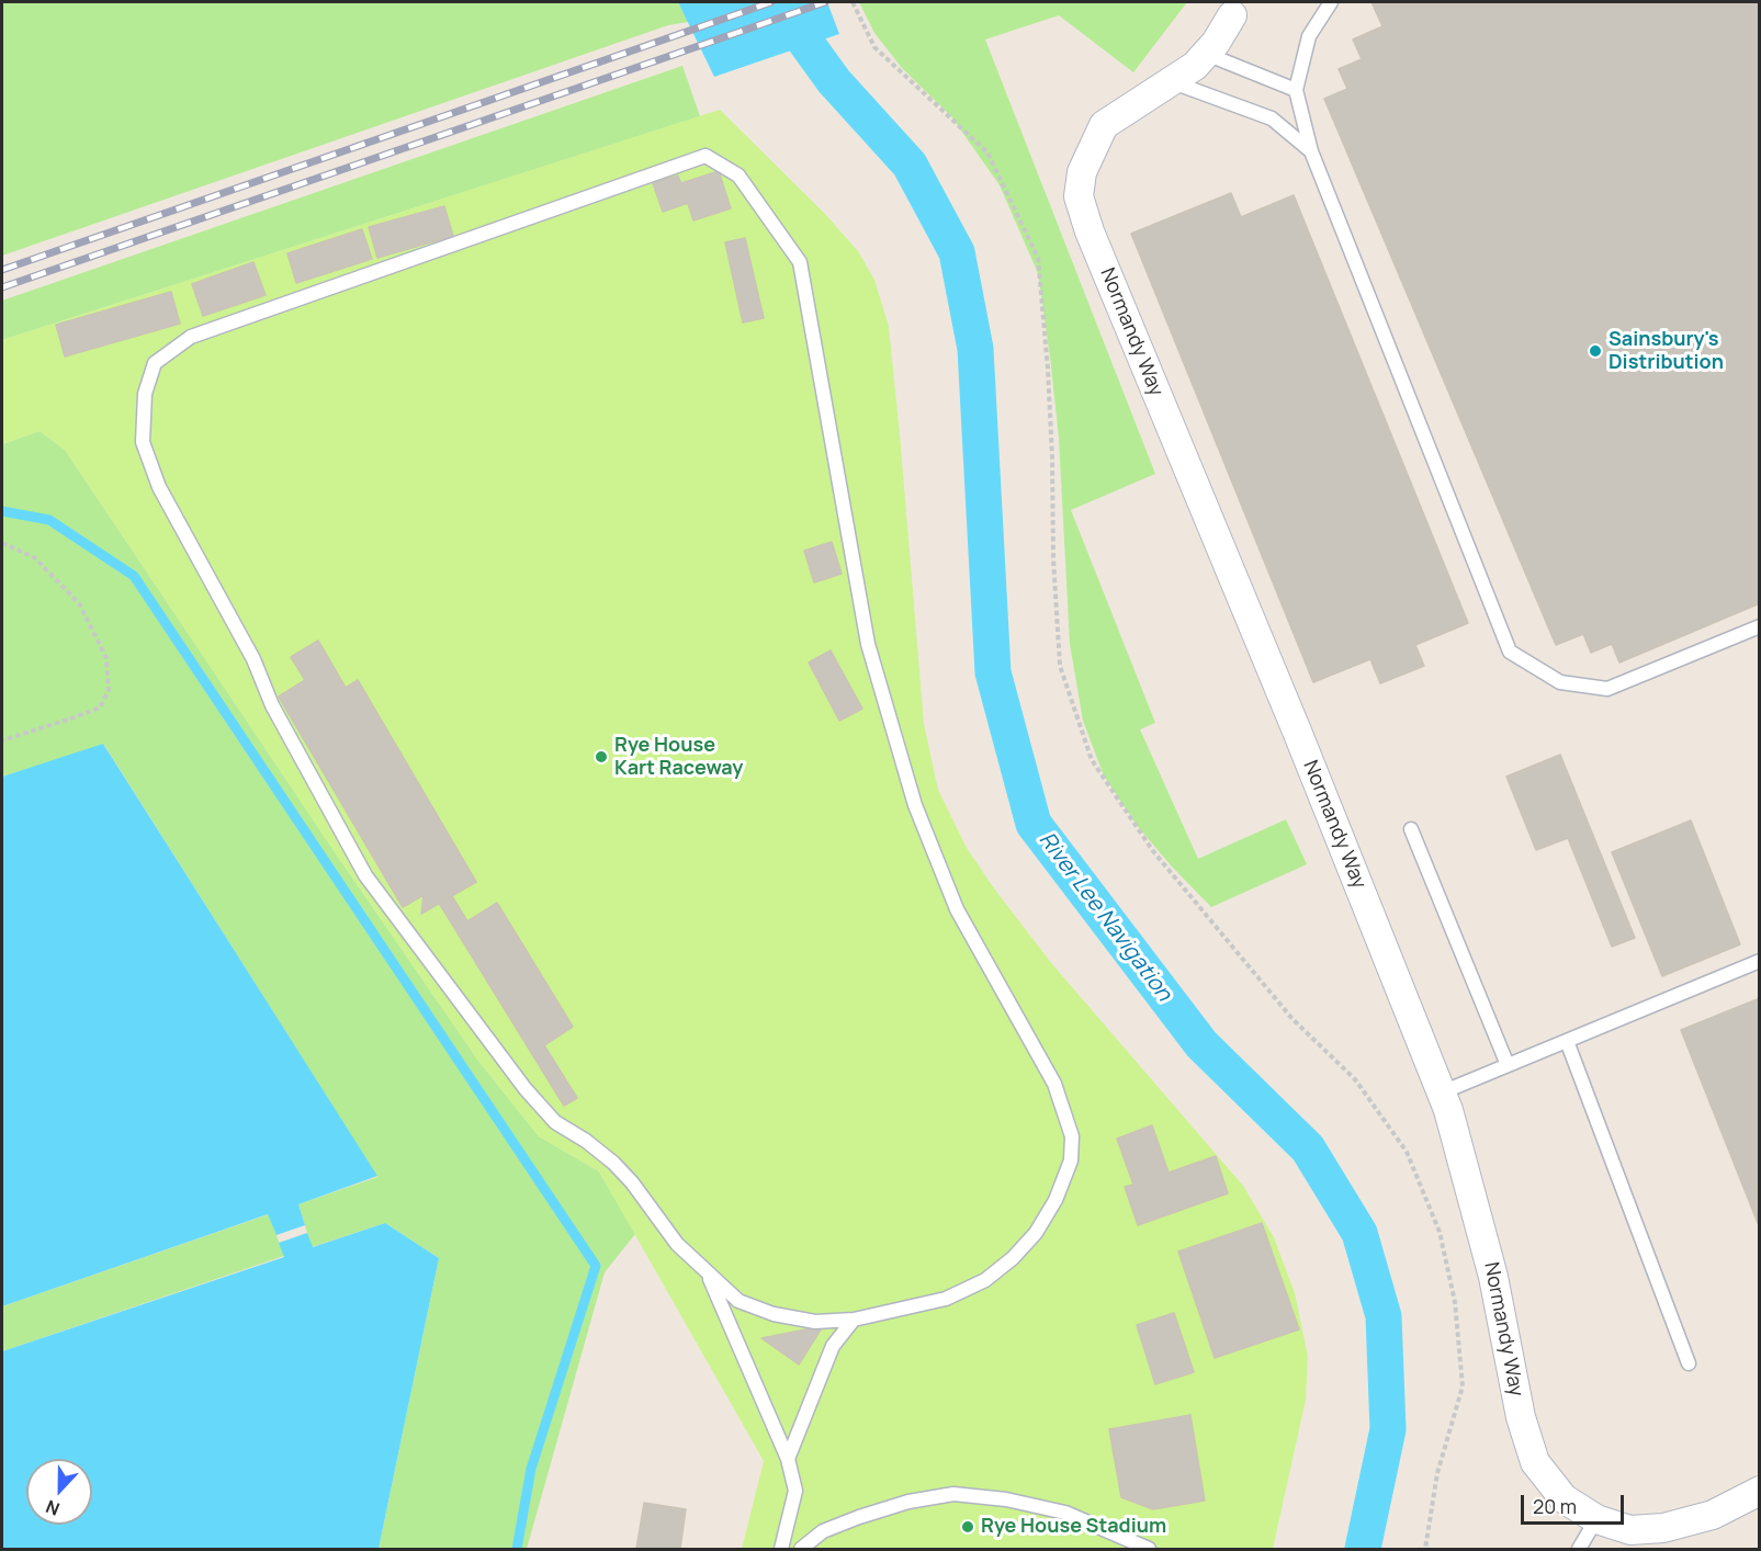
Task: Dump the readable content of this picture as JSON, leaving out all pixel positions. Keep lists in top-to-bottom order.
{
  "streets": {
    "street": ["Normandy Way"]
  },
  "water": ["River Lee Navigation"],
  "places": ["Sainsbury's Distribution", "Rye House Kart Raceway", "Rye House Stadium"],
  "scale_bar": "20 m",
  "north": "bottom"
}
